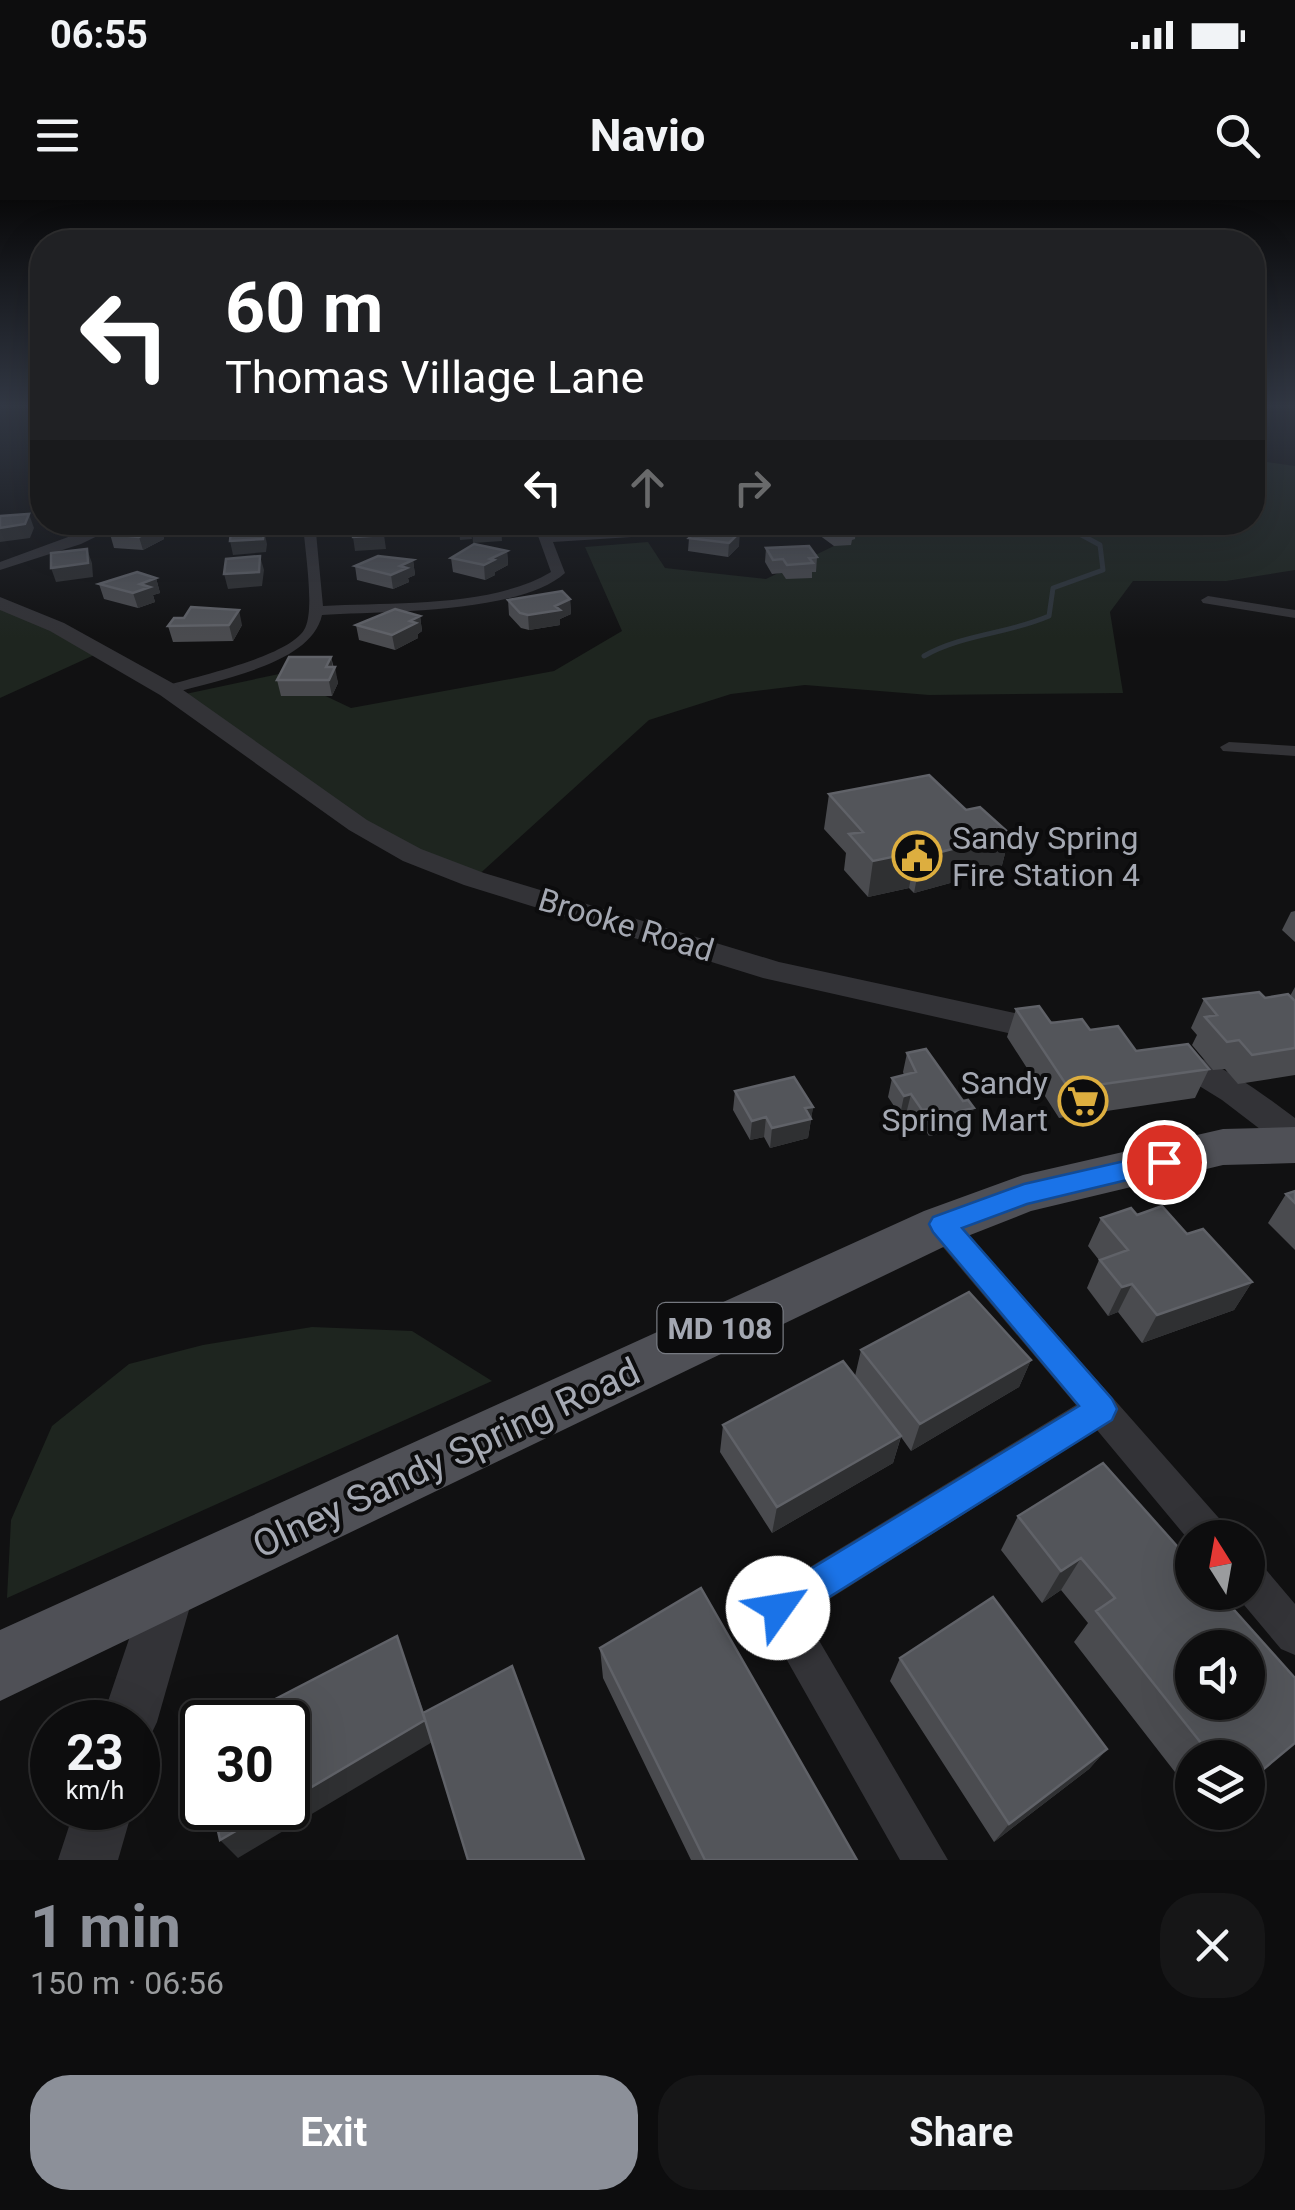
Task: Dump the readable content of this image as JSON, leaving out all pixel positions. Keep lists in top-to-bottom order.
{
  "streets": {
    "main road": ["MD 108", "Olney Sandy Spring Road"],
    "street": ["Brooke Road"]
  },
  "places": {
    "public building": ["Sandy Spring Fire Station 4"],
    "supermarket": ["Sandy Spring Mart"]
  },
  "north": "top",
  "page": {
    "status": "06:55",
    "header": "Navio",
    "turn": ["60 m", "Thomas Village Lane"],
    "speed": "23 km/h",
    "limit": "30",
    "heading": ["1 min", "150 m · 06:56"],
    "buttons": ["Exit", "Share"]
  }
}
